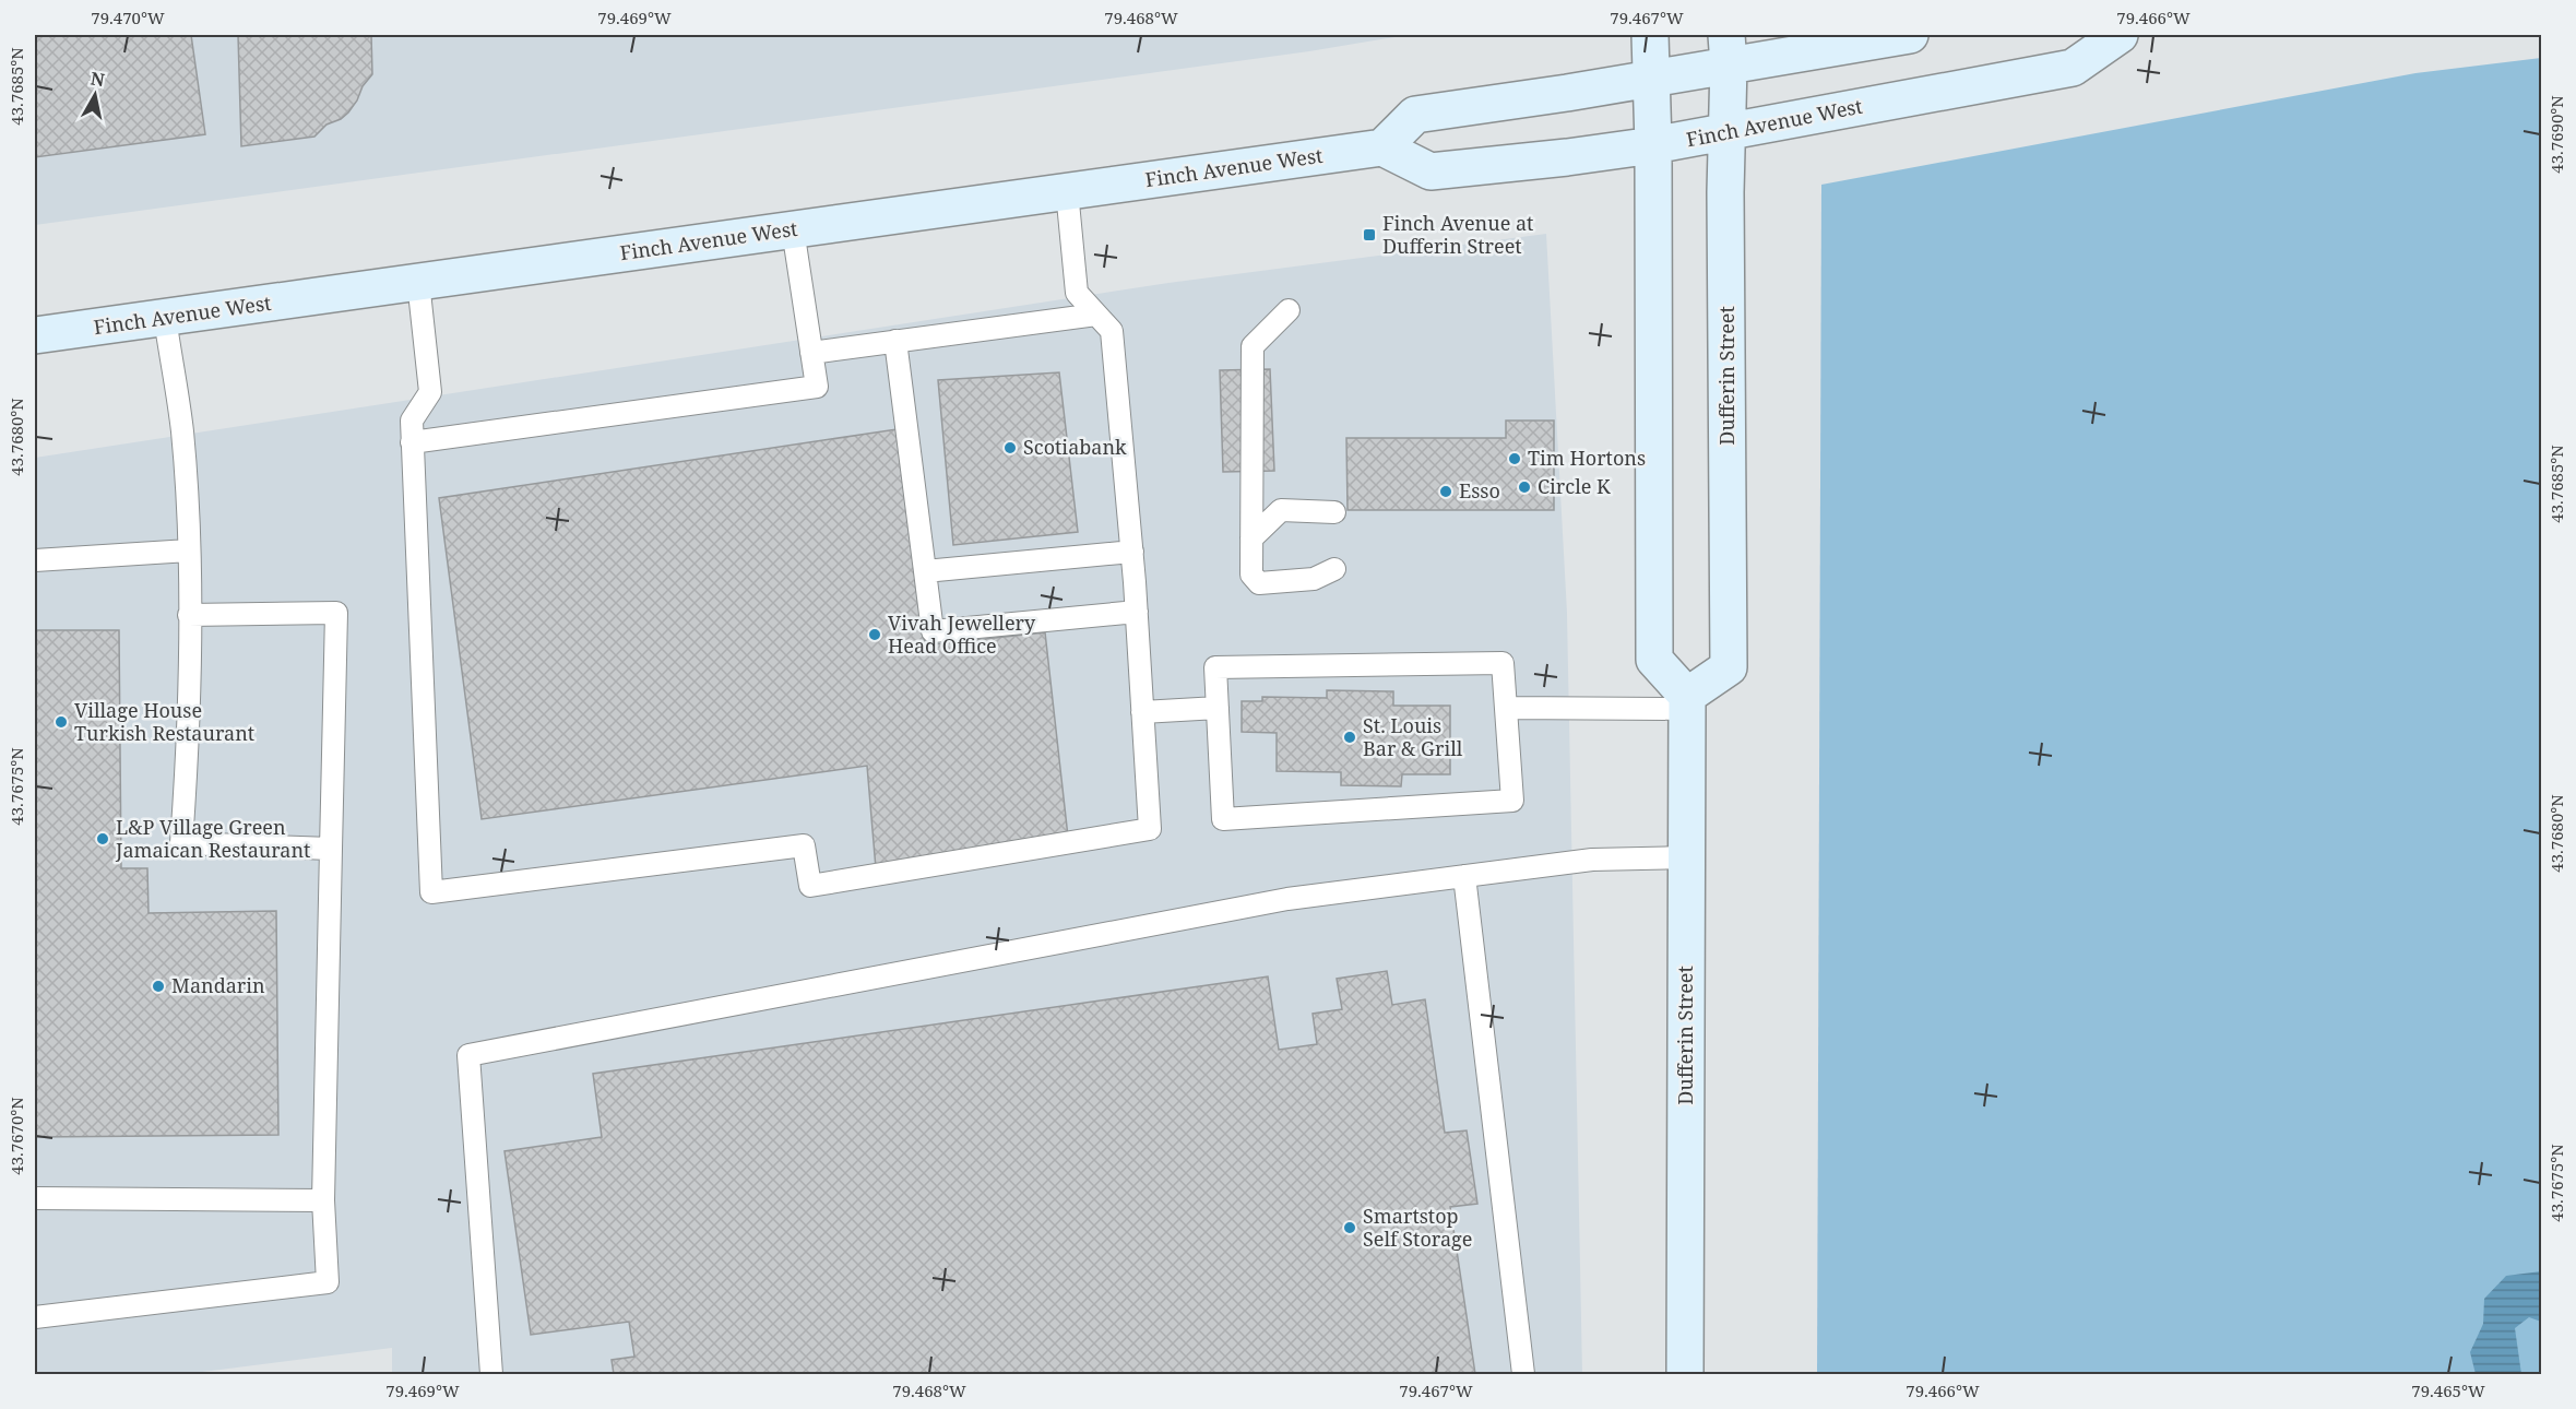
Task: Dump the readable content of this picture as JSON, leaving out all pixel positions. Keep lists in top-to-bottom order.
{
  "streets": {
    "main road": ["Finch Avenue West", "Dufferin Street"]
  },
  "crossings": [
    ["Finch Avenue West", "Dufferin Street"]
  ],
  "places": {
    "transit": ["Finch Avenue at Dufferin Street"],
    "other": [
      "Scotiabank",
      "Tim Hortons",
      "Circle K",
      "Esso",
      "Vivah Jewellery Head Office",
      "Village House Turkish Restaurant",
      "St. Louis Bar & Grill",
      "L&P Village Green Jamaican Restaurant",
      "Mandarin",
      "Smartstop Self Storage"
    ]
  },
  "north": "top",
  "coordinates": [
    "79.470°W",
    "79.469°W",
    "79.468°W",
    "79.467°W",
    "79.466°W",
    "43.7685°N",
    "43.7690°N",
    "43.7680°N",
    "43.7675°N",
    "43.7670°N",
    "79.465°W"
  ]
}
